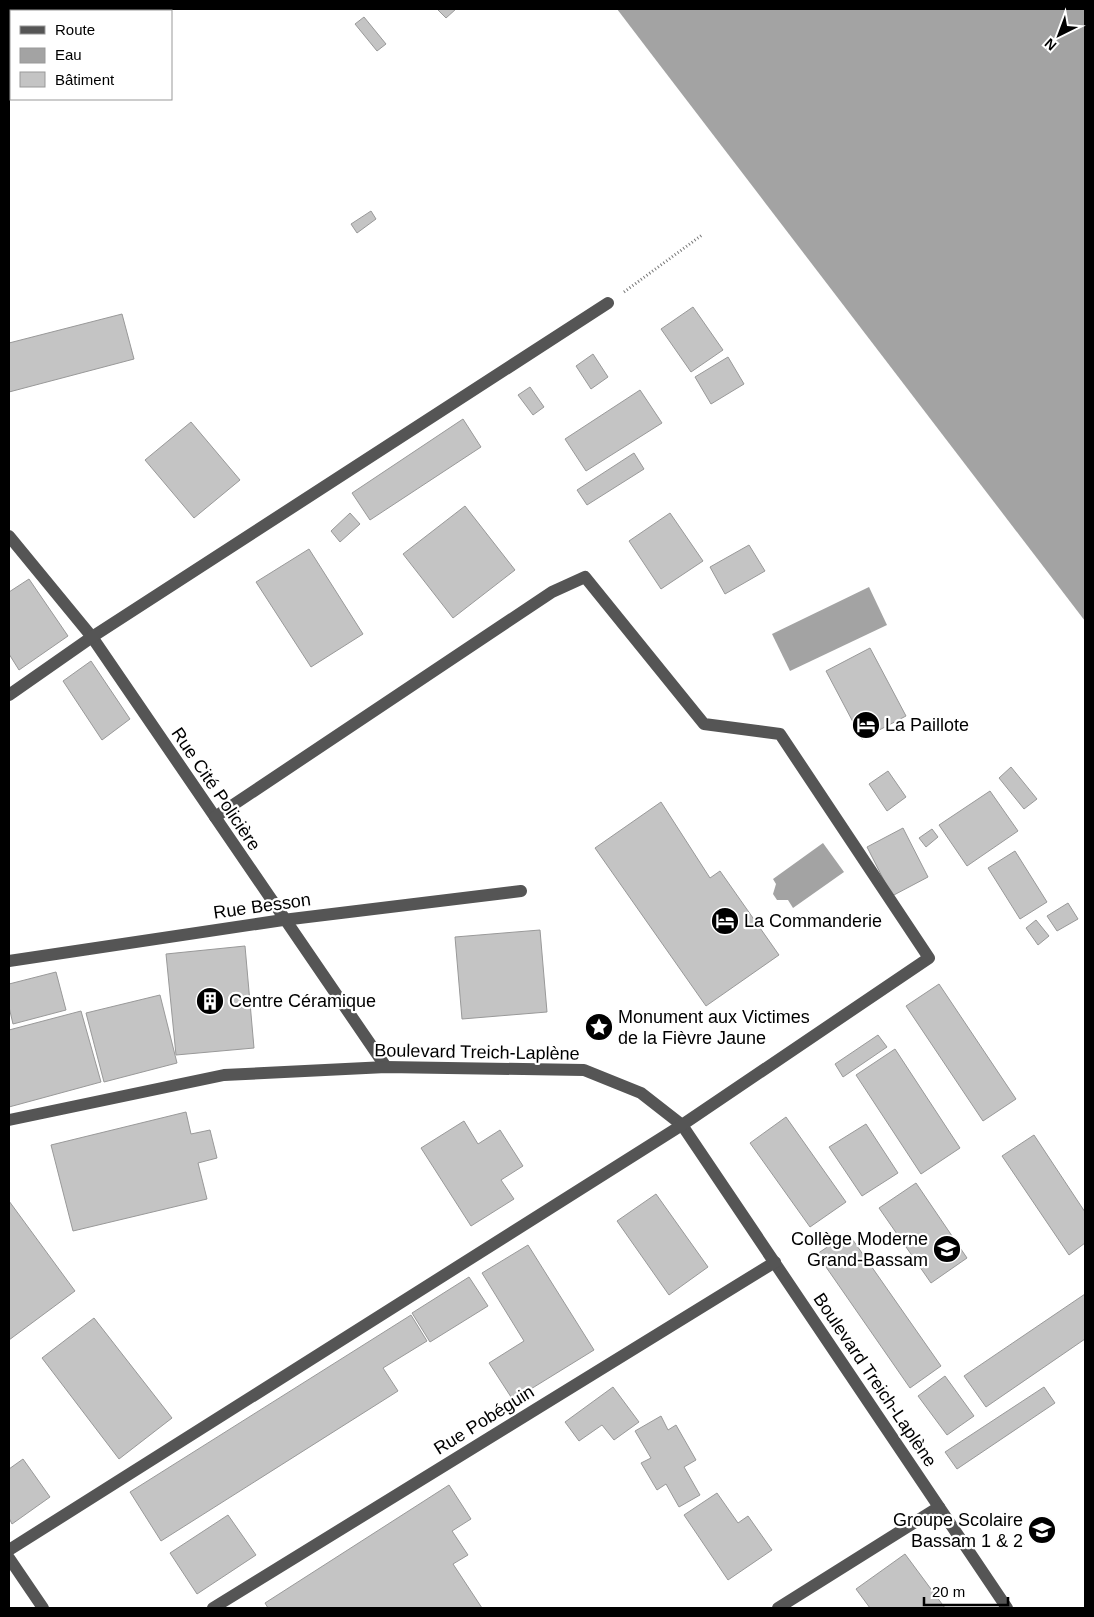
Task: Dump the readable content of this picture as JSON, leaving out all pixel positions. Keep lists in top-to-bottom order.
{
  "streets": {
    "street": [
      "Rue Cité Policière",
      "Rue Besson",
      "Boulevard Treich-Laplène",
      "Rue Pobéguin"
    ]
  },
  "crossings": [
    ["Rue Cité Policière", "Rue Besson"],
    ["Rue Cité Policière", "Boulevard Treich-Laplène"],
    ["Boulevard Treich-Laplène", "Rue Pobéguin"]
  ],
  "places": {
    "hotel": ["La Paillote", "La Commanderie"],
    "building": ["Centre Céramique"],
    "place": ["Monument aux Victimes de la Fièvre Jaune"],
    "school or university": ["Collège Moderne Grand-Bassam", "Groupe Scolaire Bassam 1 & 2"]
  },
  "legend": ["Route", "Eau", "Bâtiment"],
  "scale_bar": "20 m",
  "north": "bottom left"
}
